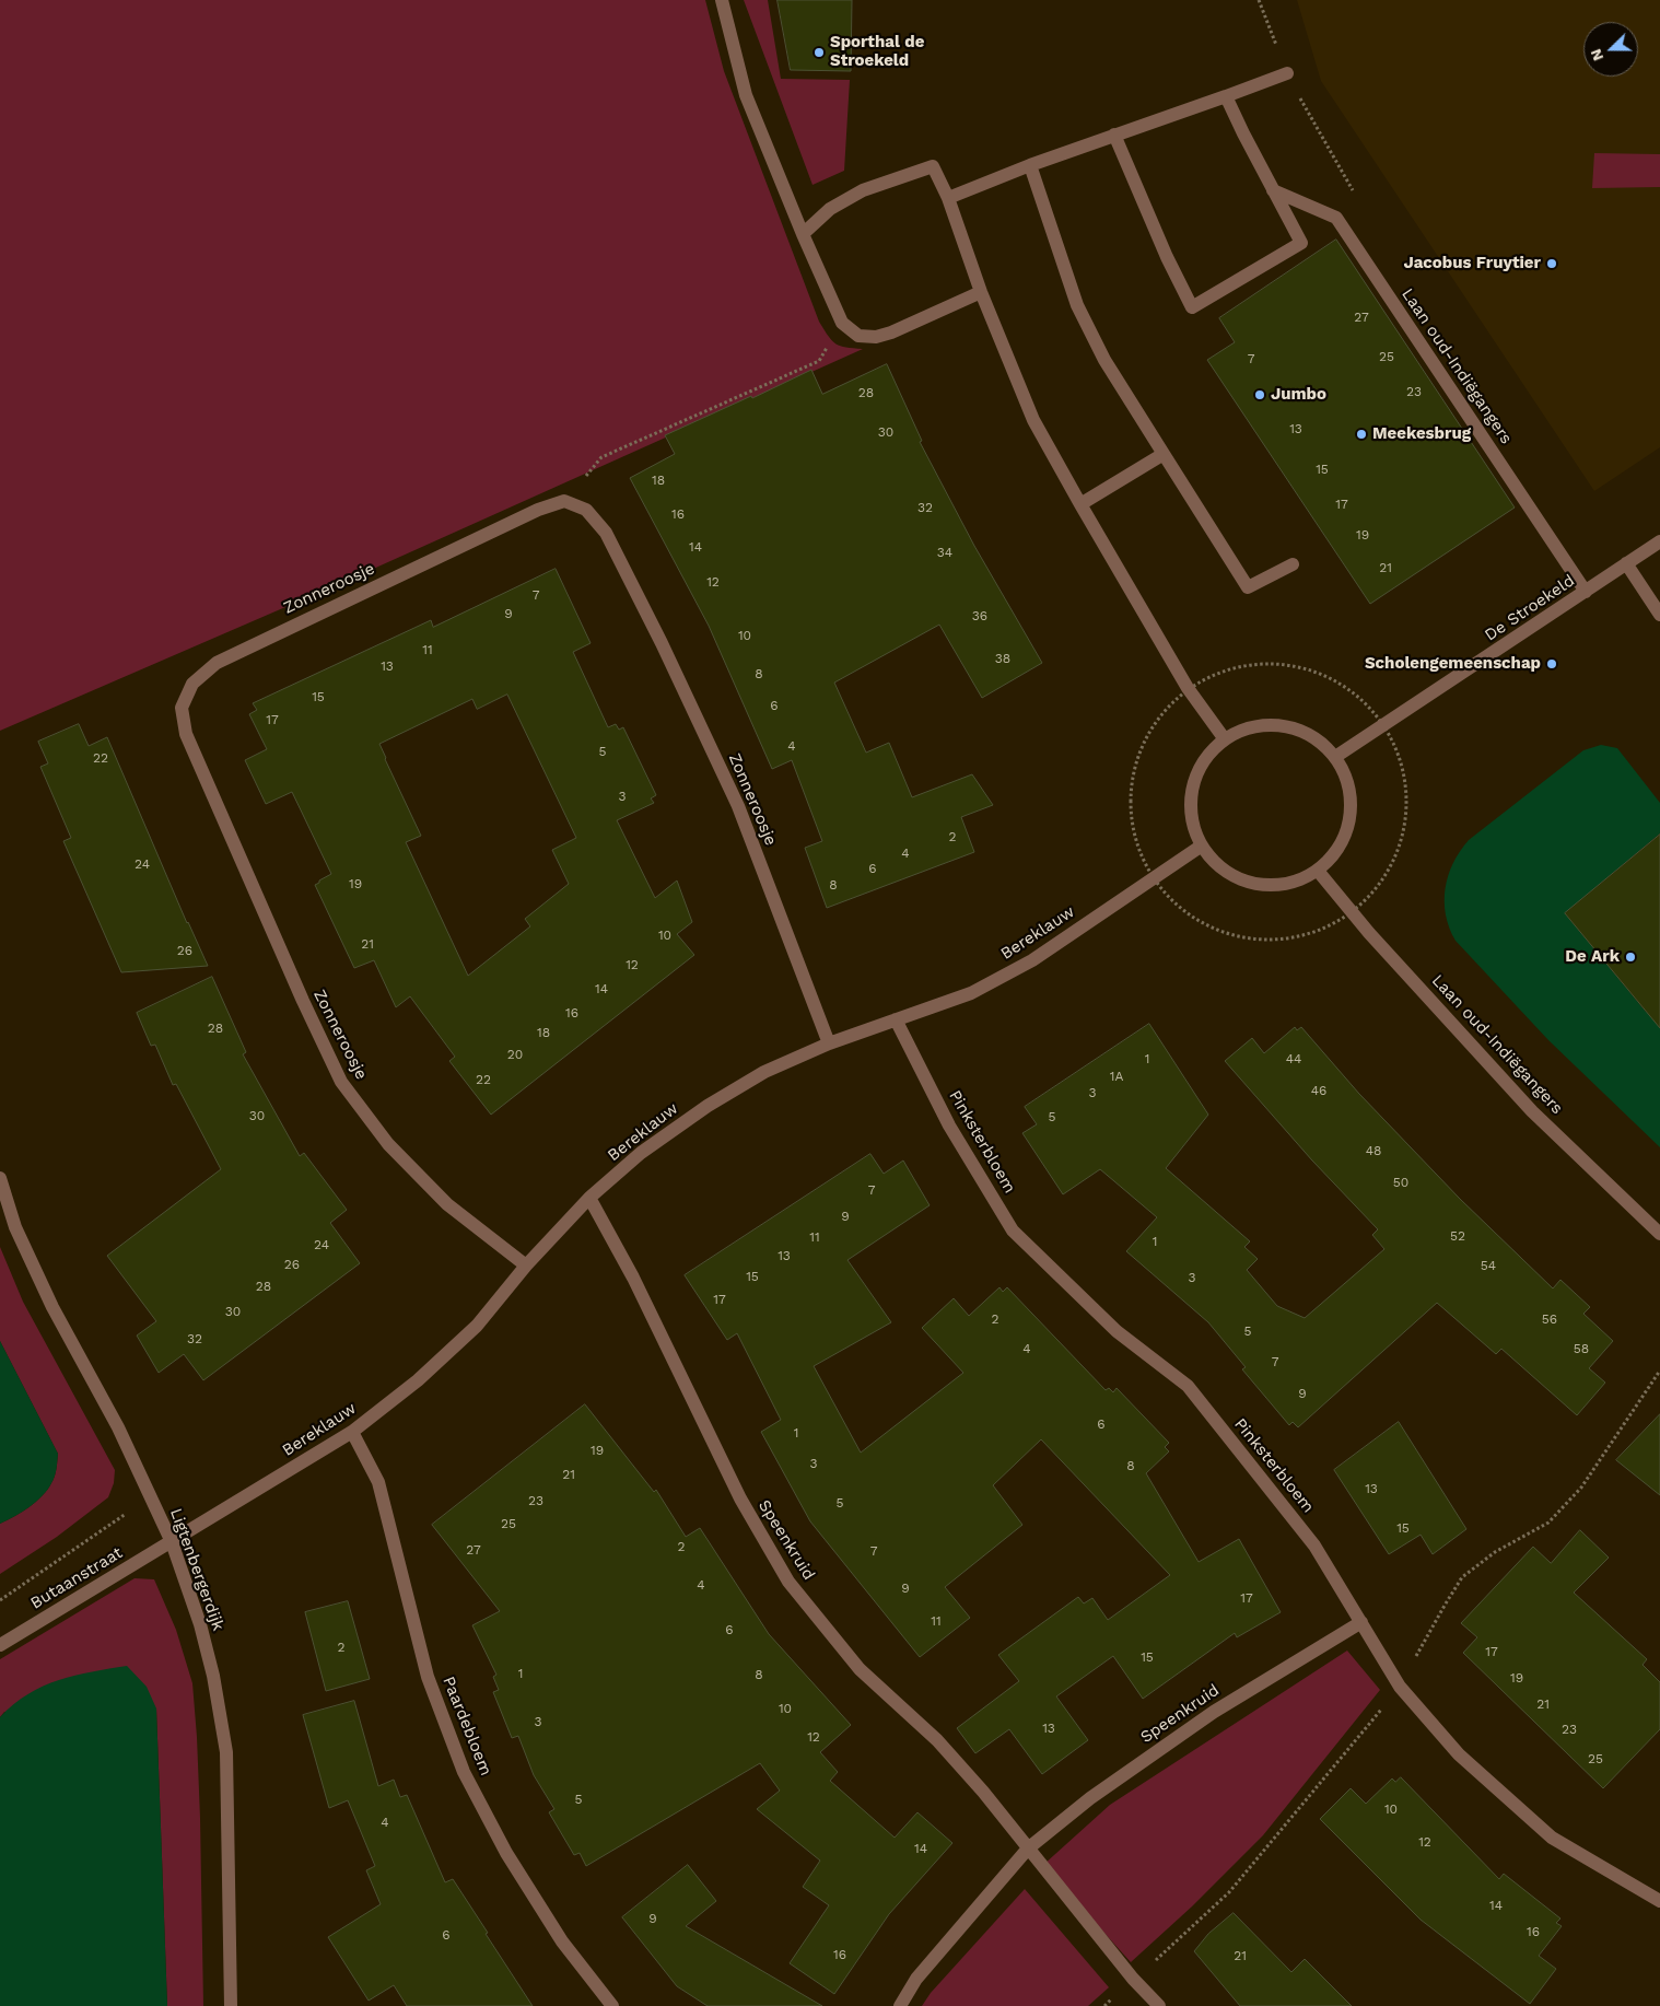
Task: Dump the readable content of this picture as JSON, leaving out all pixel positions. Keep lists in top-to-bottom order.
{
  "streets": {
    "street": [
      "Laan oud-Indiëgangers",
      "Zonneroosje",
      "De Stroekeld",
      "Bereklauw",
      "Pinksterbloem",
      "Speenkruid",
      "Ligtenbergerdijk",
      "Butaanstraat",
      "Paardebloem"
    ]
  },
  "crossings": [
    ["Laan oud-Indiëgangers", "De Stroekeld"],
    ["Laan oud-Indiëgangers", "Bereklauw"],
    ["Zonneroosje", "Bereklauw"],
    ["De Stroekeld", "Bereklauw"],
    ["Bereklauw", "Pinksterbloem"],
    ["Bereklauw", "Speenkruid"],
    ["Bereklauw", "Ligtenbergerdijk"],
    ["Bereklauw", "Butaanstraat"],
    ["Bereklauw", "Paardebloem"],
    ["Pinksterbloem", "Speenkruid"],
    ["Ligtenbergerdijk", "Butaanstraat"]
  ],
  "places": [
    "Sporthal de Stroekeld",
    "Jacobus Fruytier",
    "Jumbo",
    "Meekesbrug",
    "Scholengemeenschap",
    "De Ark"
  ],
  "house_numbers": [
    "27",
    "25",
    "7",
    "23",
    "28",
    "13",
    "30",
    "15",
    "18",
    "17",
    "32",
    "16",
    "19",
    "14",
    "34",
    "21",
    "12",
    "7",
    "9",
    "36",
    "10",
    "11",
    "38",
    "13",
    "8",
    "15",
    "6",
    "17",
    "4",
    "5",
    "22",
    "3",
    "2",
    "4",
    "24",
    "6",
    "19",
    "8",
    "10",
    "21",
    "26",
    "12",
    "14",
    "16",
    "28",
    "18",
    "20",
    "1",
    "44",
    "1A",
    "22",
    "46",
    "3",
    "30",
    "5",
    "48",
    "50",
    "7",
    "9",
    "52",
    "11",
    "1",
    "24",
    "13",
    "26",
    "54",
    "15",
    "3",
    "28",
    "17",
    "30",
    "2",
    "56",
    "5",
    "32",
    "4",
    "58",
    "7",
    "9",
    "6",
    "1",
    "19",
    "3",
    "8",
    "21",
    "13",
    "23",
    "5",
    "25",
    "15",
    "2",
    "27",
    "7",
    "4",
    "9",
    "17",
    "11",
    "6",
    "2",
    "17",
    "15",
    "1",
    "8",
    "19",
    "21",
    "10",
    "3",
    "13",
    "23",
    "12",
    "25",
    "5",
    "10",
    "4",
    "12",
    "14",
    "14",
    "9",
    "16",
    "6",
    "16",
    "21"
  ],
  "north": "left"
}
